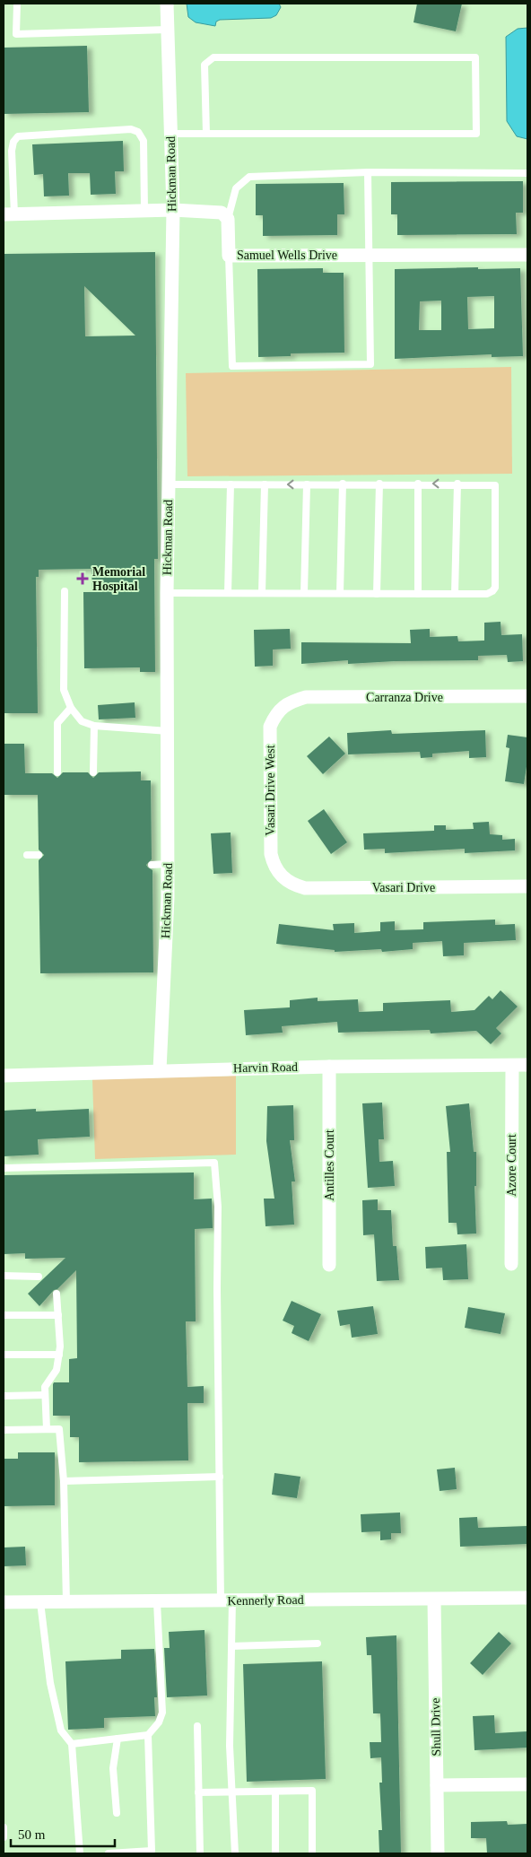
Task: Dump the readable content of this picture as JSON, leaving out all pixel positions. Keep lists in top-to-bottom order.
{
  "streets": {
    "street": [
      "Hickman Road",
      "Samuel Wells Drive",
      "Carranza Drive",
      "Vasari Drive West",
      "Vasari Drive",
      "Harvin Road",
      "Antilles Court",
      "Azore Court",
      "Kennerly Road",
      "Shull Drive"
    ]
  },
  "crossings": [
    ["Hickman Road", "Harvin Road"],
    ["Carranza Drive", "Vasari Drive West"],
    ["Vasari Drive West", "Vasari Drive"],
    ["Harvin Road", "Antilles Court"],
    ["Harvin Road", "Azore Court"],
    ["Kennerly Road", "Shull Drive"]
  ],
  "places": {
    "health": ["Memorial Hospital"]
  },
  "scale_bar": "50 m"
}
